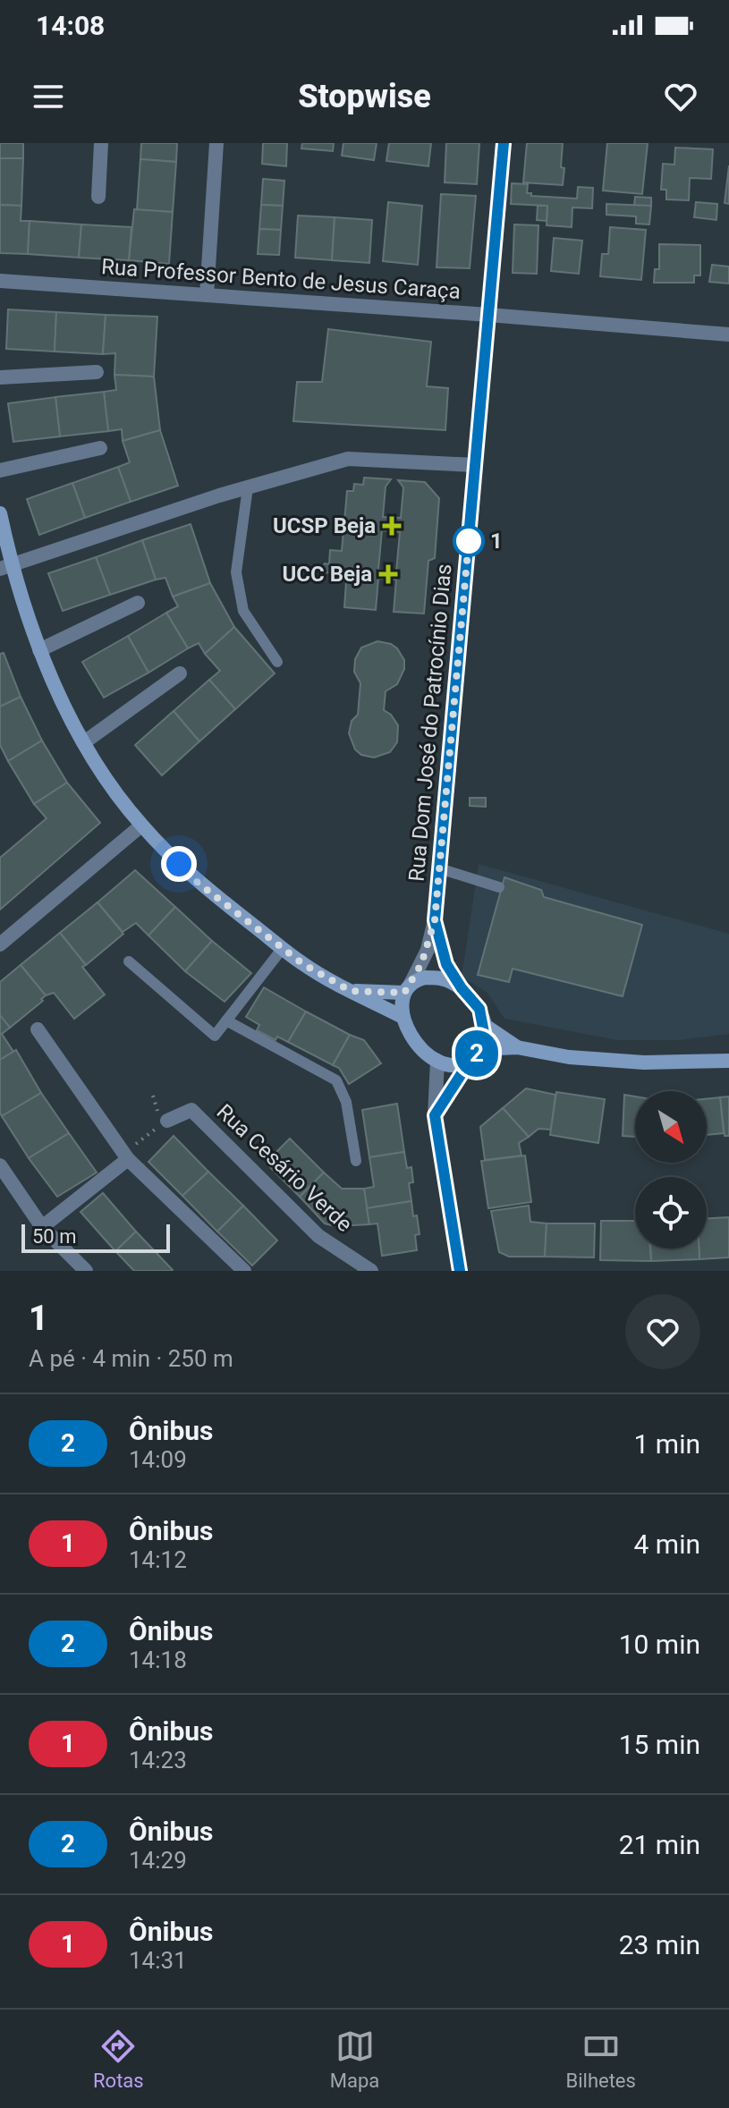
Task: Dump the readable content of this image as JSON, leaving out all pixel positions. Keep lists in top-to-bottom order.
{
  "streets": {
    "street": ["Rua Professor Bento de Jesus Caraça", "Rua Dom José do Patrocínio Dias", "Rua Cesário Verde"]
  },
  "crossings": [
    ["Rua Professor Bento de Jesus Caraça", "Rua Dom José do Patrocínio Dias"]
  ],
  "places": {
    "health": ["UCSP Beja", "UCC Beja"],
    "other": ["1"]
  },
  "lines": ["bus line 2"],
  "scale_bar": "50 m",
  "north": "bottom right",
  "page": {
    "status": "14:08",
    "header": "Stopwise",
    "on_map": "2",
    "scale": "50 m",
    "heading": ["1", "A pé · 4 min · 250 m"],
    "list": [
      {
        "mark": "2",
        "name": "Ônibus",
        "note": "14:09",
        "value": "1 min"
      },
      {
        "mark": "1",
        "name": "Ônibus",
        "note": "14:12",
        "value": "4 min"
      },
      {
        "mark": "2",
        "name": "Ônibus",
        "note": "14:18",
        "value": "10 min"
      },
      {
        "mark": "1",
        "name": "Ônibus",
        "note": "14:23",
        "value": "15 min"
      },
      {
        "mark": "2",
        "name": "Ônibus",
        "note": "14:29",
        "value": "21 min"
      },
      {
        "mark": "1",
        "name": "Ônibus",
        "note": "14:31",
        "value": "23 min"
      }
    ],
    "tabs": ["Rotas", "Mapa", "Bilhetes"]
  }
}
